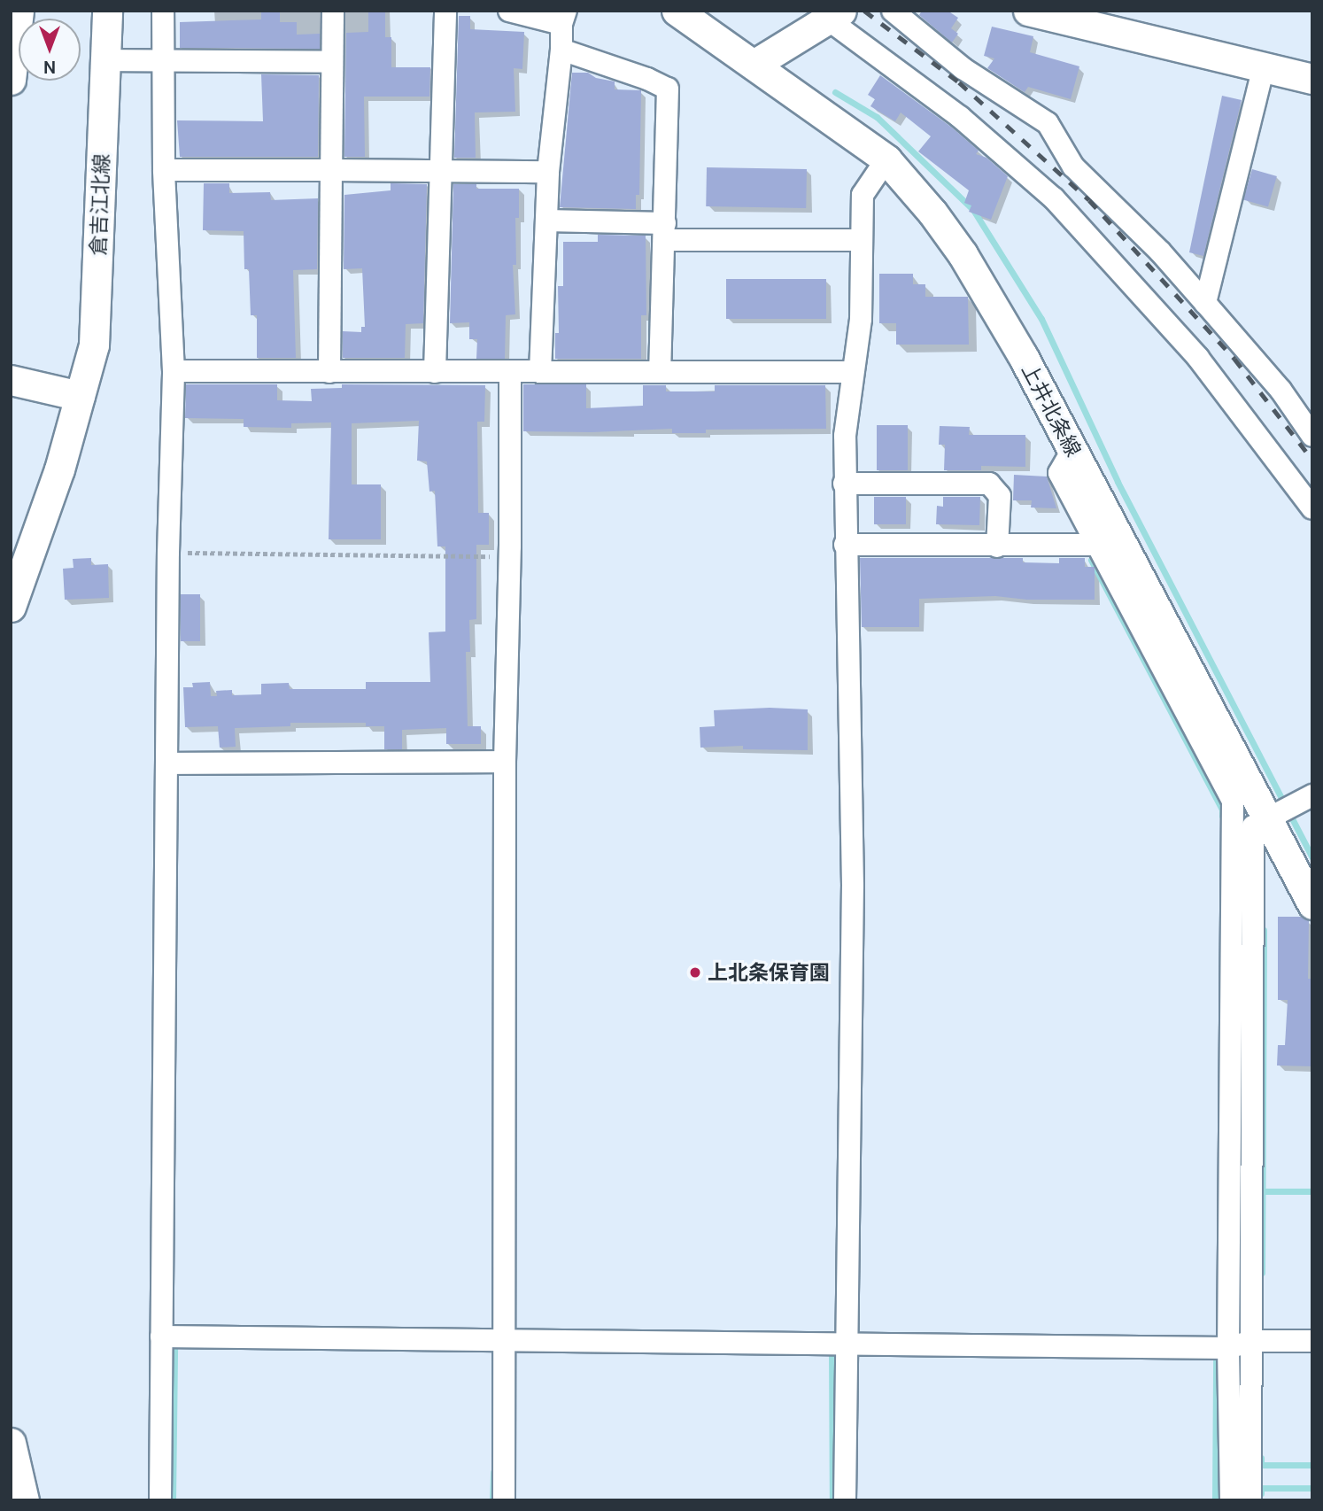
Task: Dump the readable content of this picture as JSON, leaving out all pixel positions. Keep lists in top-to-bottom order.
{
  "streets": {
    "main road": ["倉吉江北線", "上井北条線"]
  },
  "places": ["上北条保育園"],
  "north": "bottom"
}
